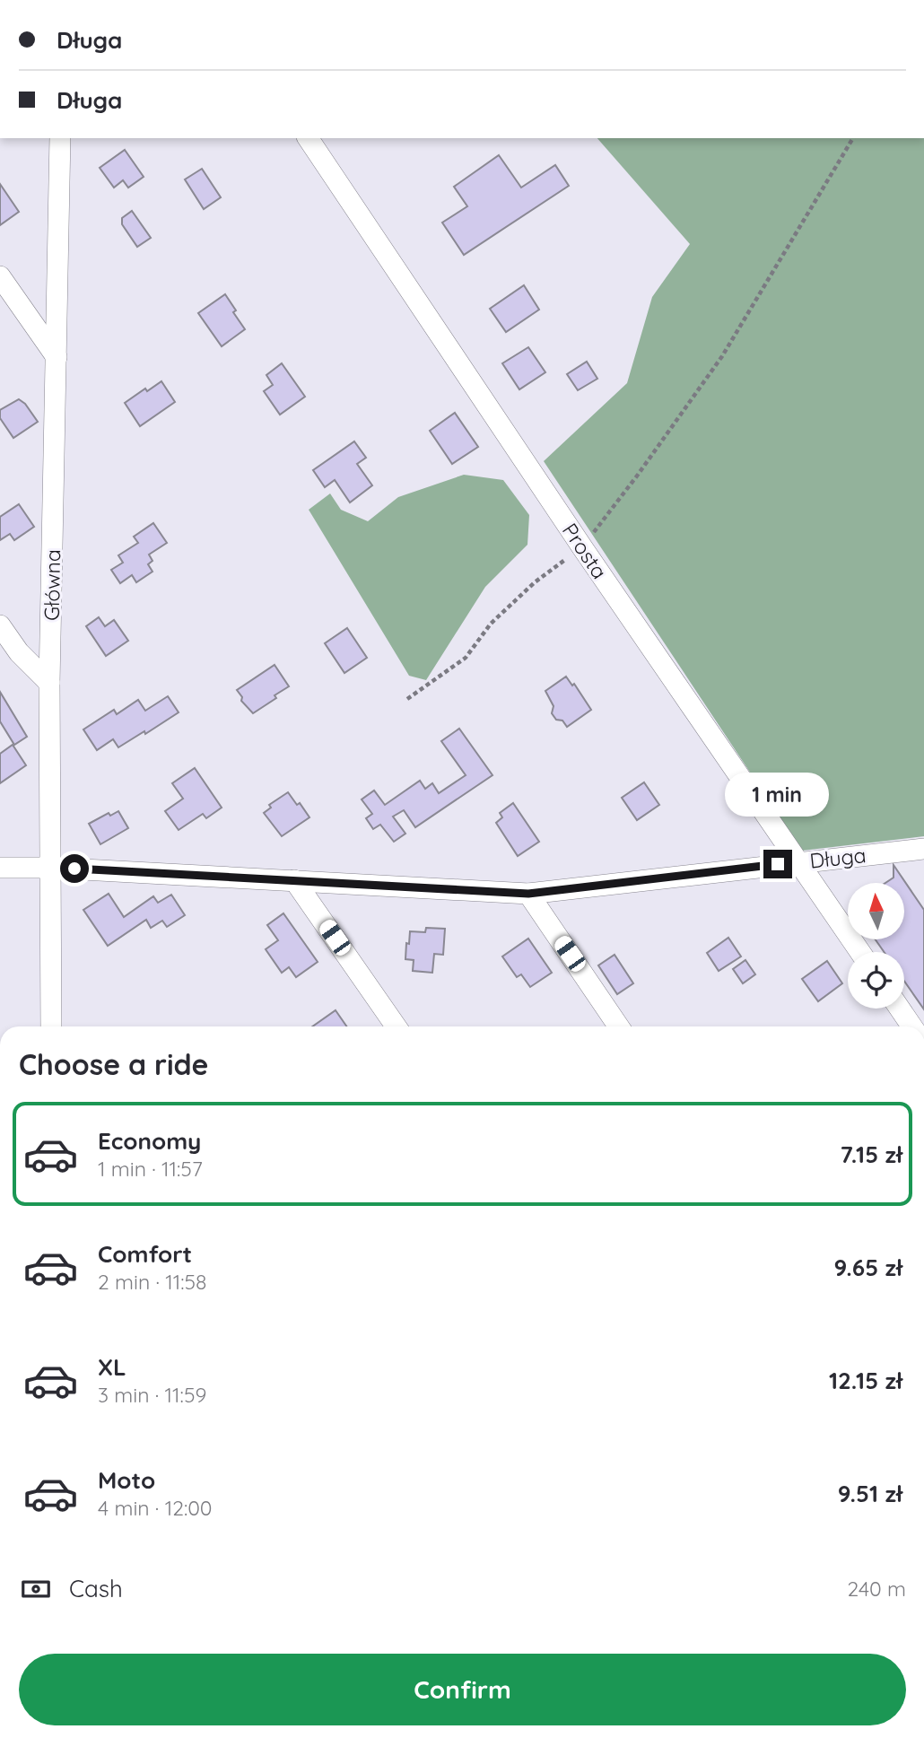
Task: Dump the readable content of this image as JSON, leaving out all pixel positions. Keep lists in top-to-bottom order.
{
  "streets": {
    "street": ["Prosta", "Główna", "Długa"]
  },
  "crossings": [
    ["Prosta", "Długa"],
    ["Główna", "Długa"]
  ],
  "north": "top",
  "page": {
    "banner": ["Długa", "Długa"],
    "bubble": "1 min",
    "heading": "Choose a ride",
    "list": [
      {
        "name": "Economy",
        "note": "1 min · 11:57",
        "value": "7.15 zł"
      },
      {
        "name": "Comfort",
        "note": "2 min · 11:58",
        "value": "9.65 zł"
      },
      {
        "name": "XL",
        "note": "3 min · 11:59",
        "value": "12.15 zł"
      },
      {
        "name": "Moto",
        "note": "4 min · 12:00",
        "value": "9.51 zł"
      }
    ],
    "pay": ["Cash", "240 m"],
    "buttons": "Confirm"
  }
}
